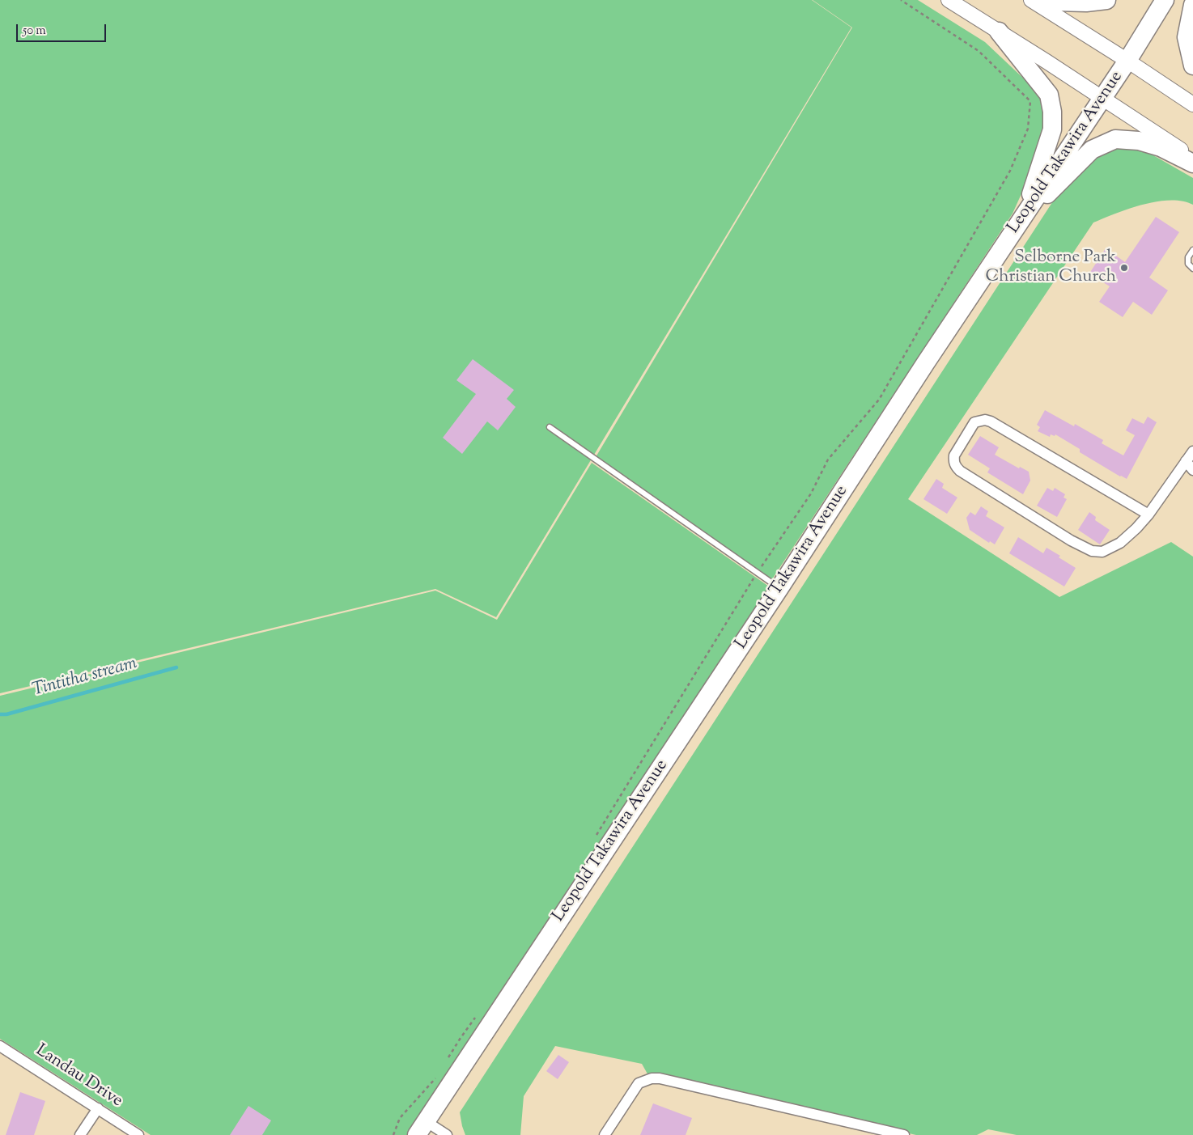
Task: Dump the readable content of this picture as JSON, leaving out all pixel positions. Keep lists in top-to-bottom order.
{
  "streets": {
    "highway": ["Leopold Takawira Avenue"],
    "street": ["Landau Drive"]
  },
  "water": ["Tintitha stream"],
  "places": ["Selborne Park Christian Church"],
  "scale_bar": "50 m"
}
